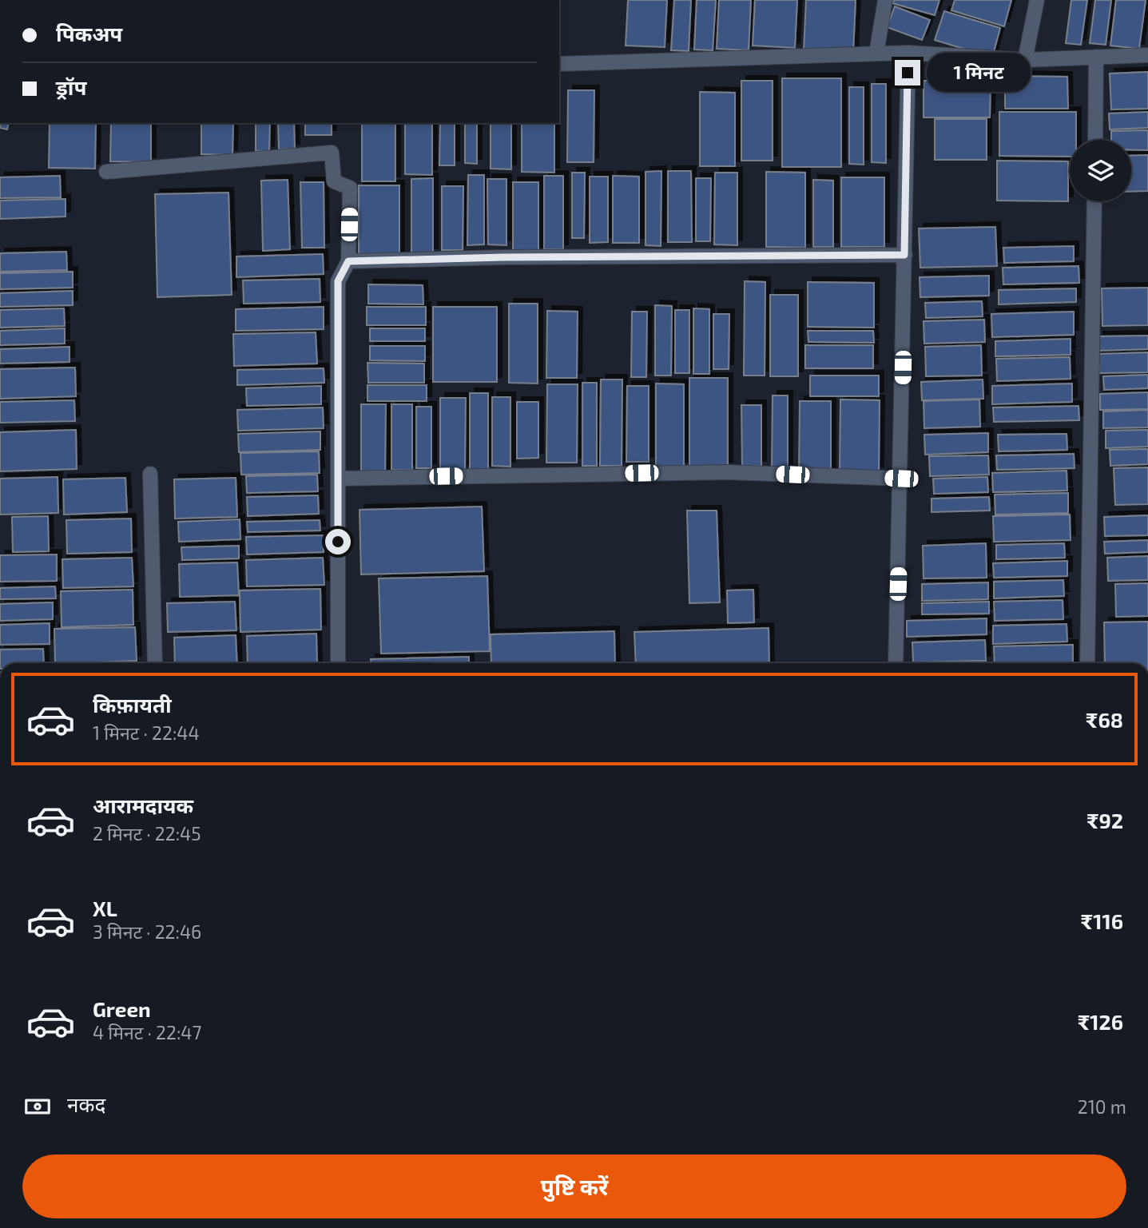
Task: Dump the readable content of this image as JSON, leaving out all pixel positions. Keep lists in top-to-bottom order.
{
  "page": {
    "banner": ["पिकअप", "ड्रॉप"],
    "bubble": "1 मिनट",
    "list": [
      {
        "name": "किफ़ायती",
        "note": "1 मिनट · 22:44",
        "value": "₹68"
      },
      {
        "name": "आरामदायक",
        "note": "2 मिनट · 22:45",
        "value": "₹92"
      },
      {
        "name": "XL",
        "note": "3 मिनट · 22:46",
        "value": "₹116"
      },
      {
        "name": "Green",
        "note": "4 मिनट · 22:47",
        "value": "₹126"
      }
    ],
    "pay": ["नकद", "210 m"],
    "buttons": "पुष्टि करें"
  }
}
